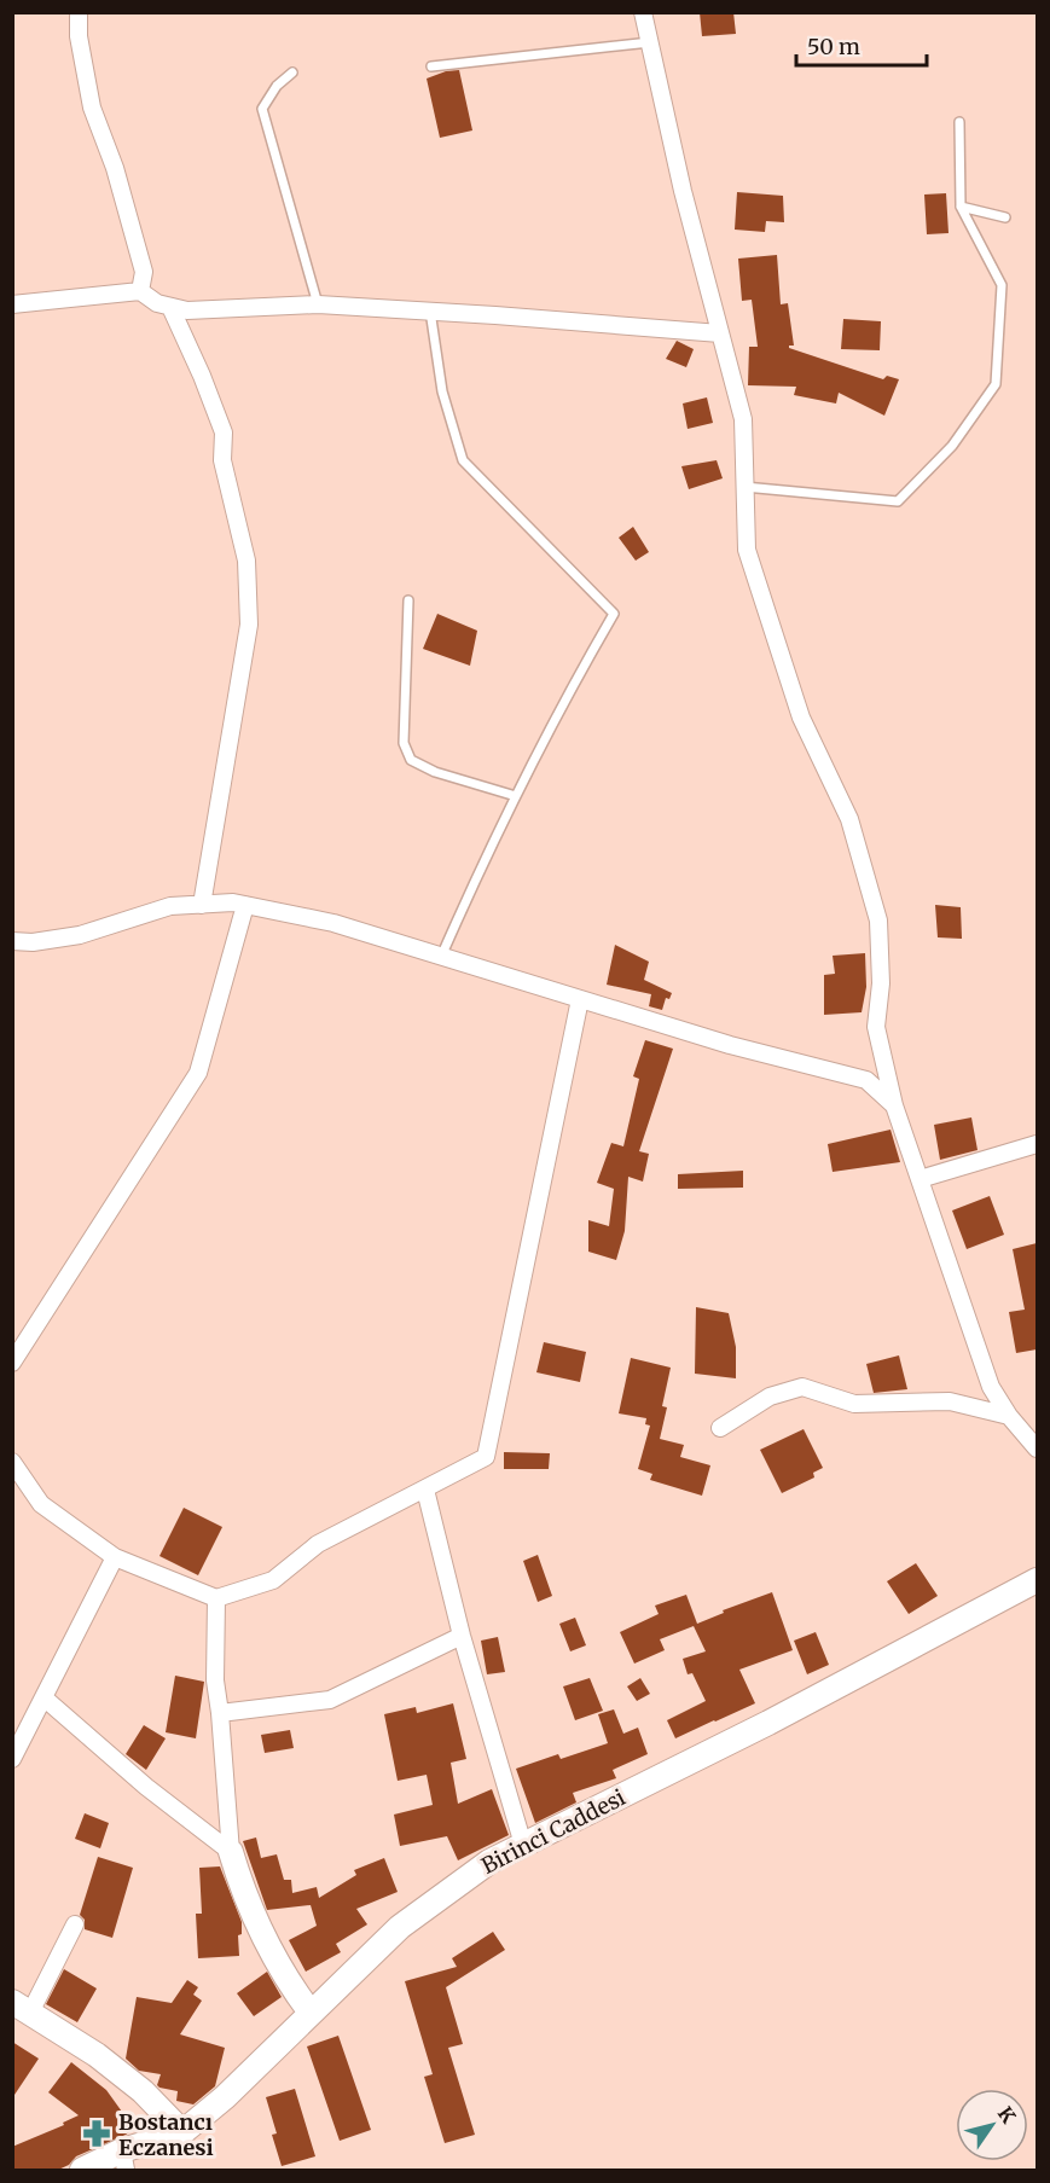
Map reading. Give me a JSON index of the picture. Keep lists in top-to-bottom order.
{
  "streets": {
    "street": ["Birinci Caddesi"]
  },
  "places": {
    "pharmacy": ["Bostancı Eczanesi"]
  },
  "scale_bar": "50 m",
  "north": "top right"
}
